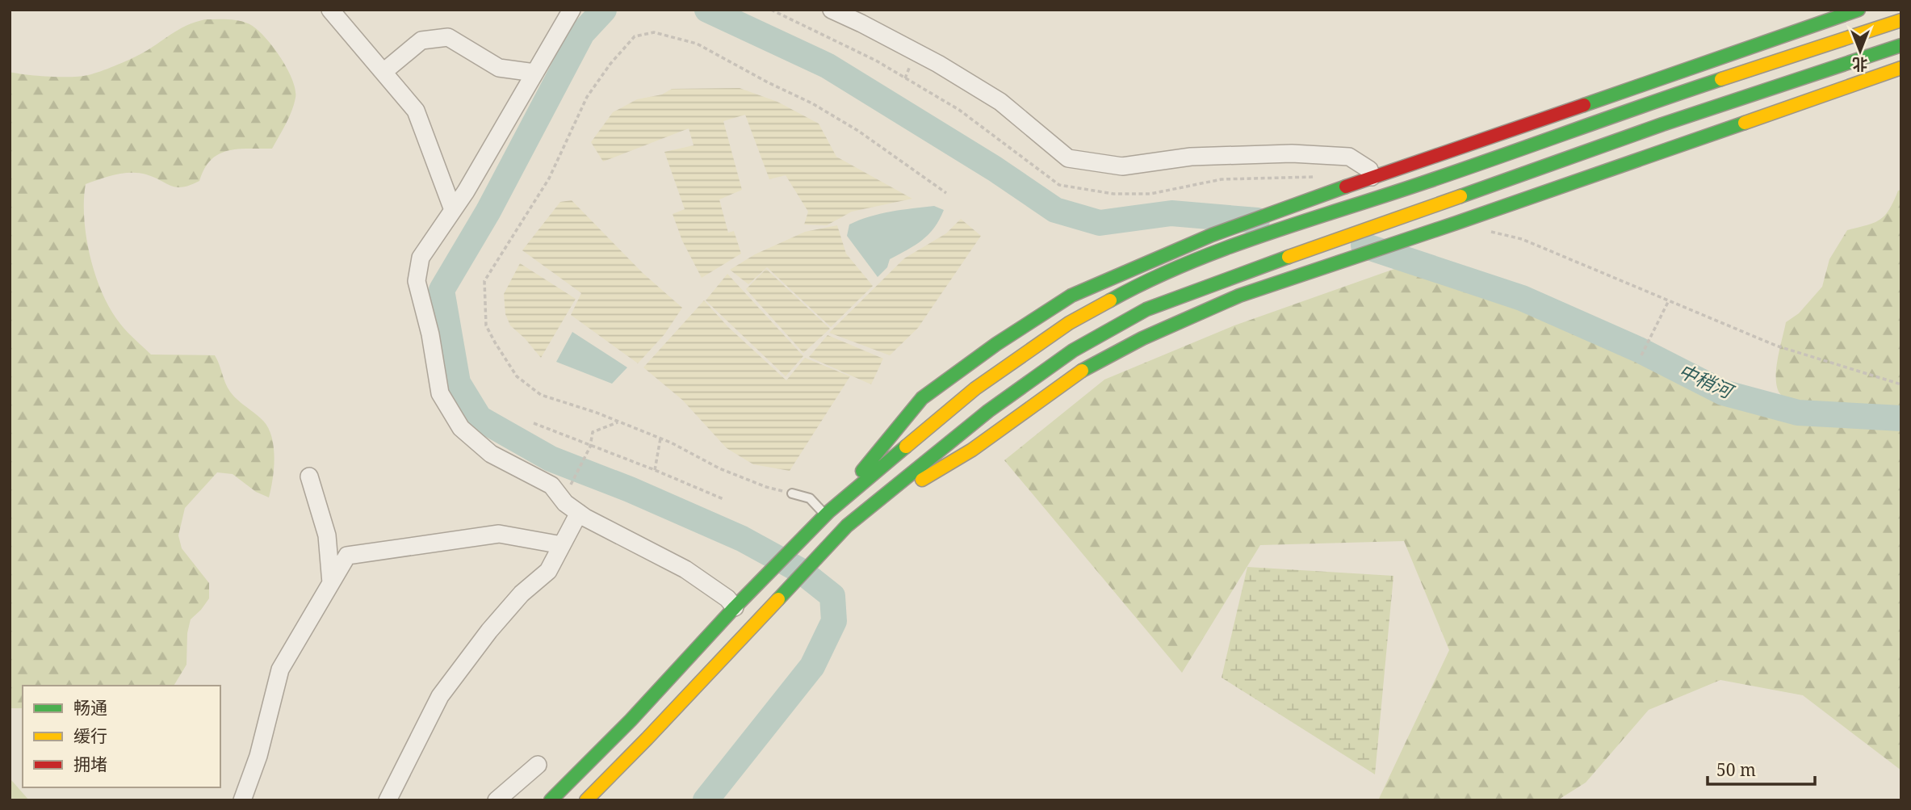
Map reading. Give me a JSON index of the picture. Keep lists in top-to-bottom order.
{
  "water": ["中稍河"],
  "legend": ["畅通", "缓行", "拥堵"],
  "scale_bar": "50 m",
  "north": "bottom"
}
